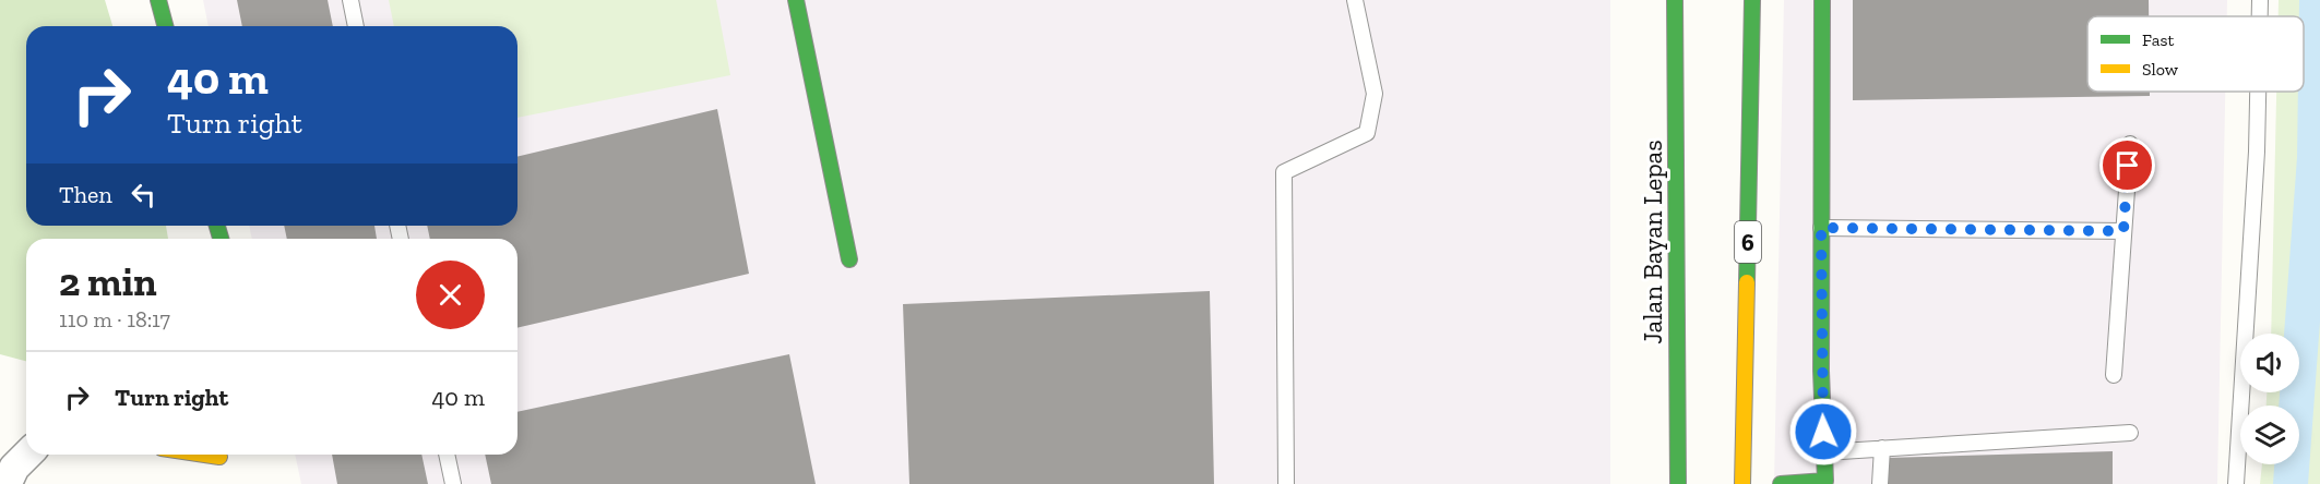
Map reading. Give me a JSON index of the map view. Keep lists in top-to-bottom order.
{
  "streets": {
    "main road": ["Jalan Bayan Lepas", "6"]
  },
  "legend": ["Fast", "Slow"],
  "page": {
    "turn": ["40 m", "Turn right"],
    "then": "Then",
    "heading": ["2 min", "110 m · 18:17"],
    "list": [
      {
        "name": "Turn right",
        "value": "40 m"
      }
    ]
  }
}
